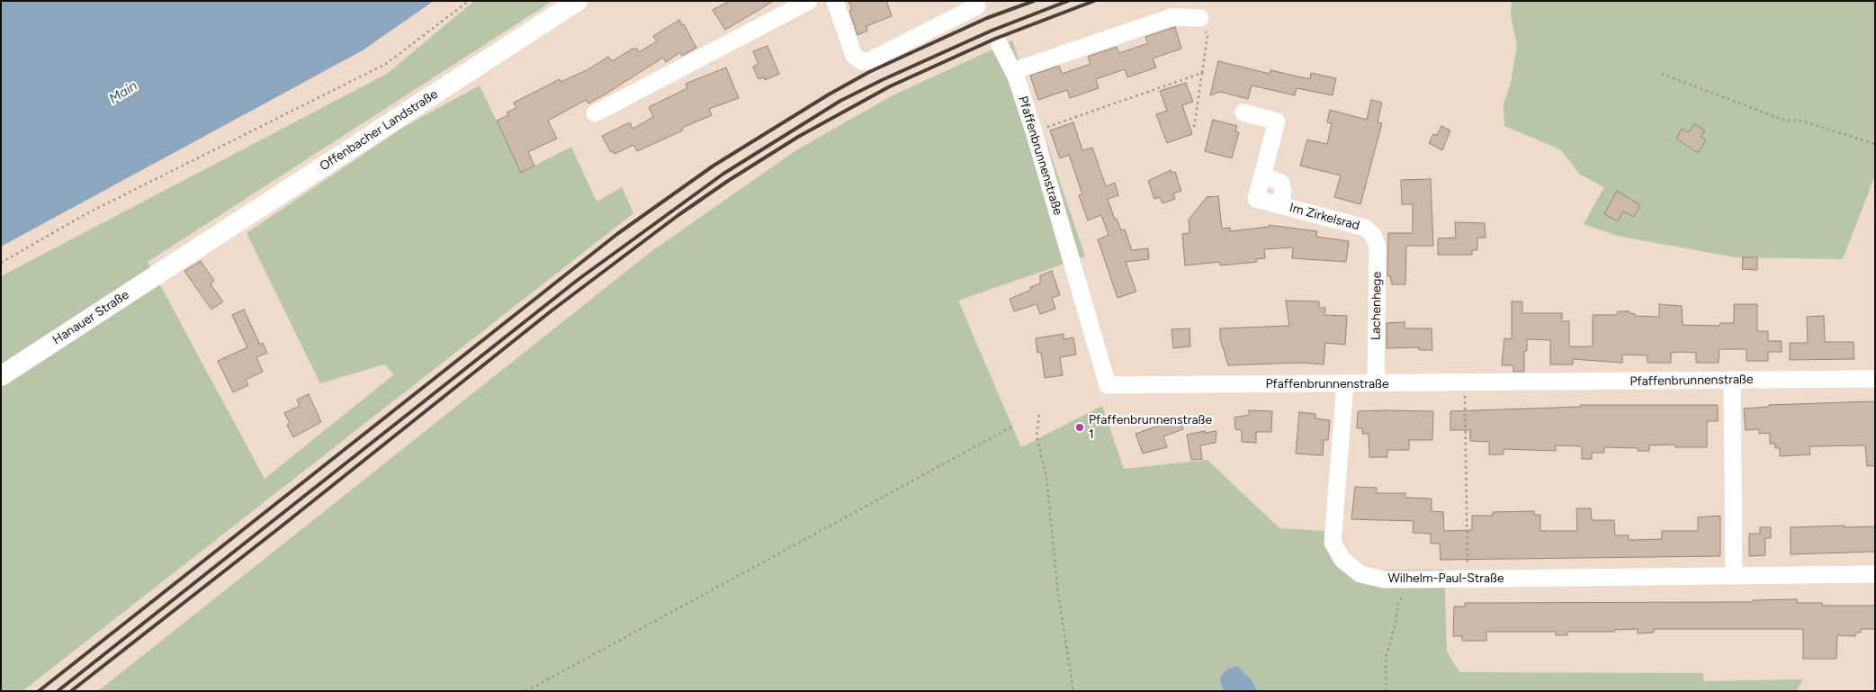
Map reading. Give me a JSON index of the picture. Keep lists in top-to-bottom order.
{
  "streets": {
    "main road": ["Offenbacher Landstraße", "Hanauer Straße"],
    "street": [
      "Pfaffenbrunnenstraße",
      "Im Zirkelsrad",
      "Lachenhege",
      "Wilhelm-Paul-Straße"
    ]
  },
  "crossings": [
    ["Offenbacher Landstraße", "Hanauer Straße"],
    ["Pfaffenbrunnenstraße", "Lachenhege"],
    ["Pfaffenbrunnenstraße", "Wilhelm-Paul-Straße"],
    ["Im Zirkelsrad", "Lachenhege"]
  ],
  "water": ["Main"],
  "places": ["Pfaffenbrunnenstraße 1"]
}
